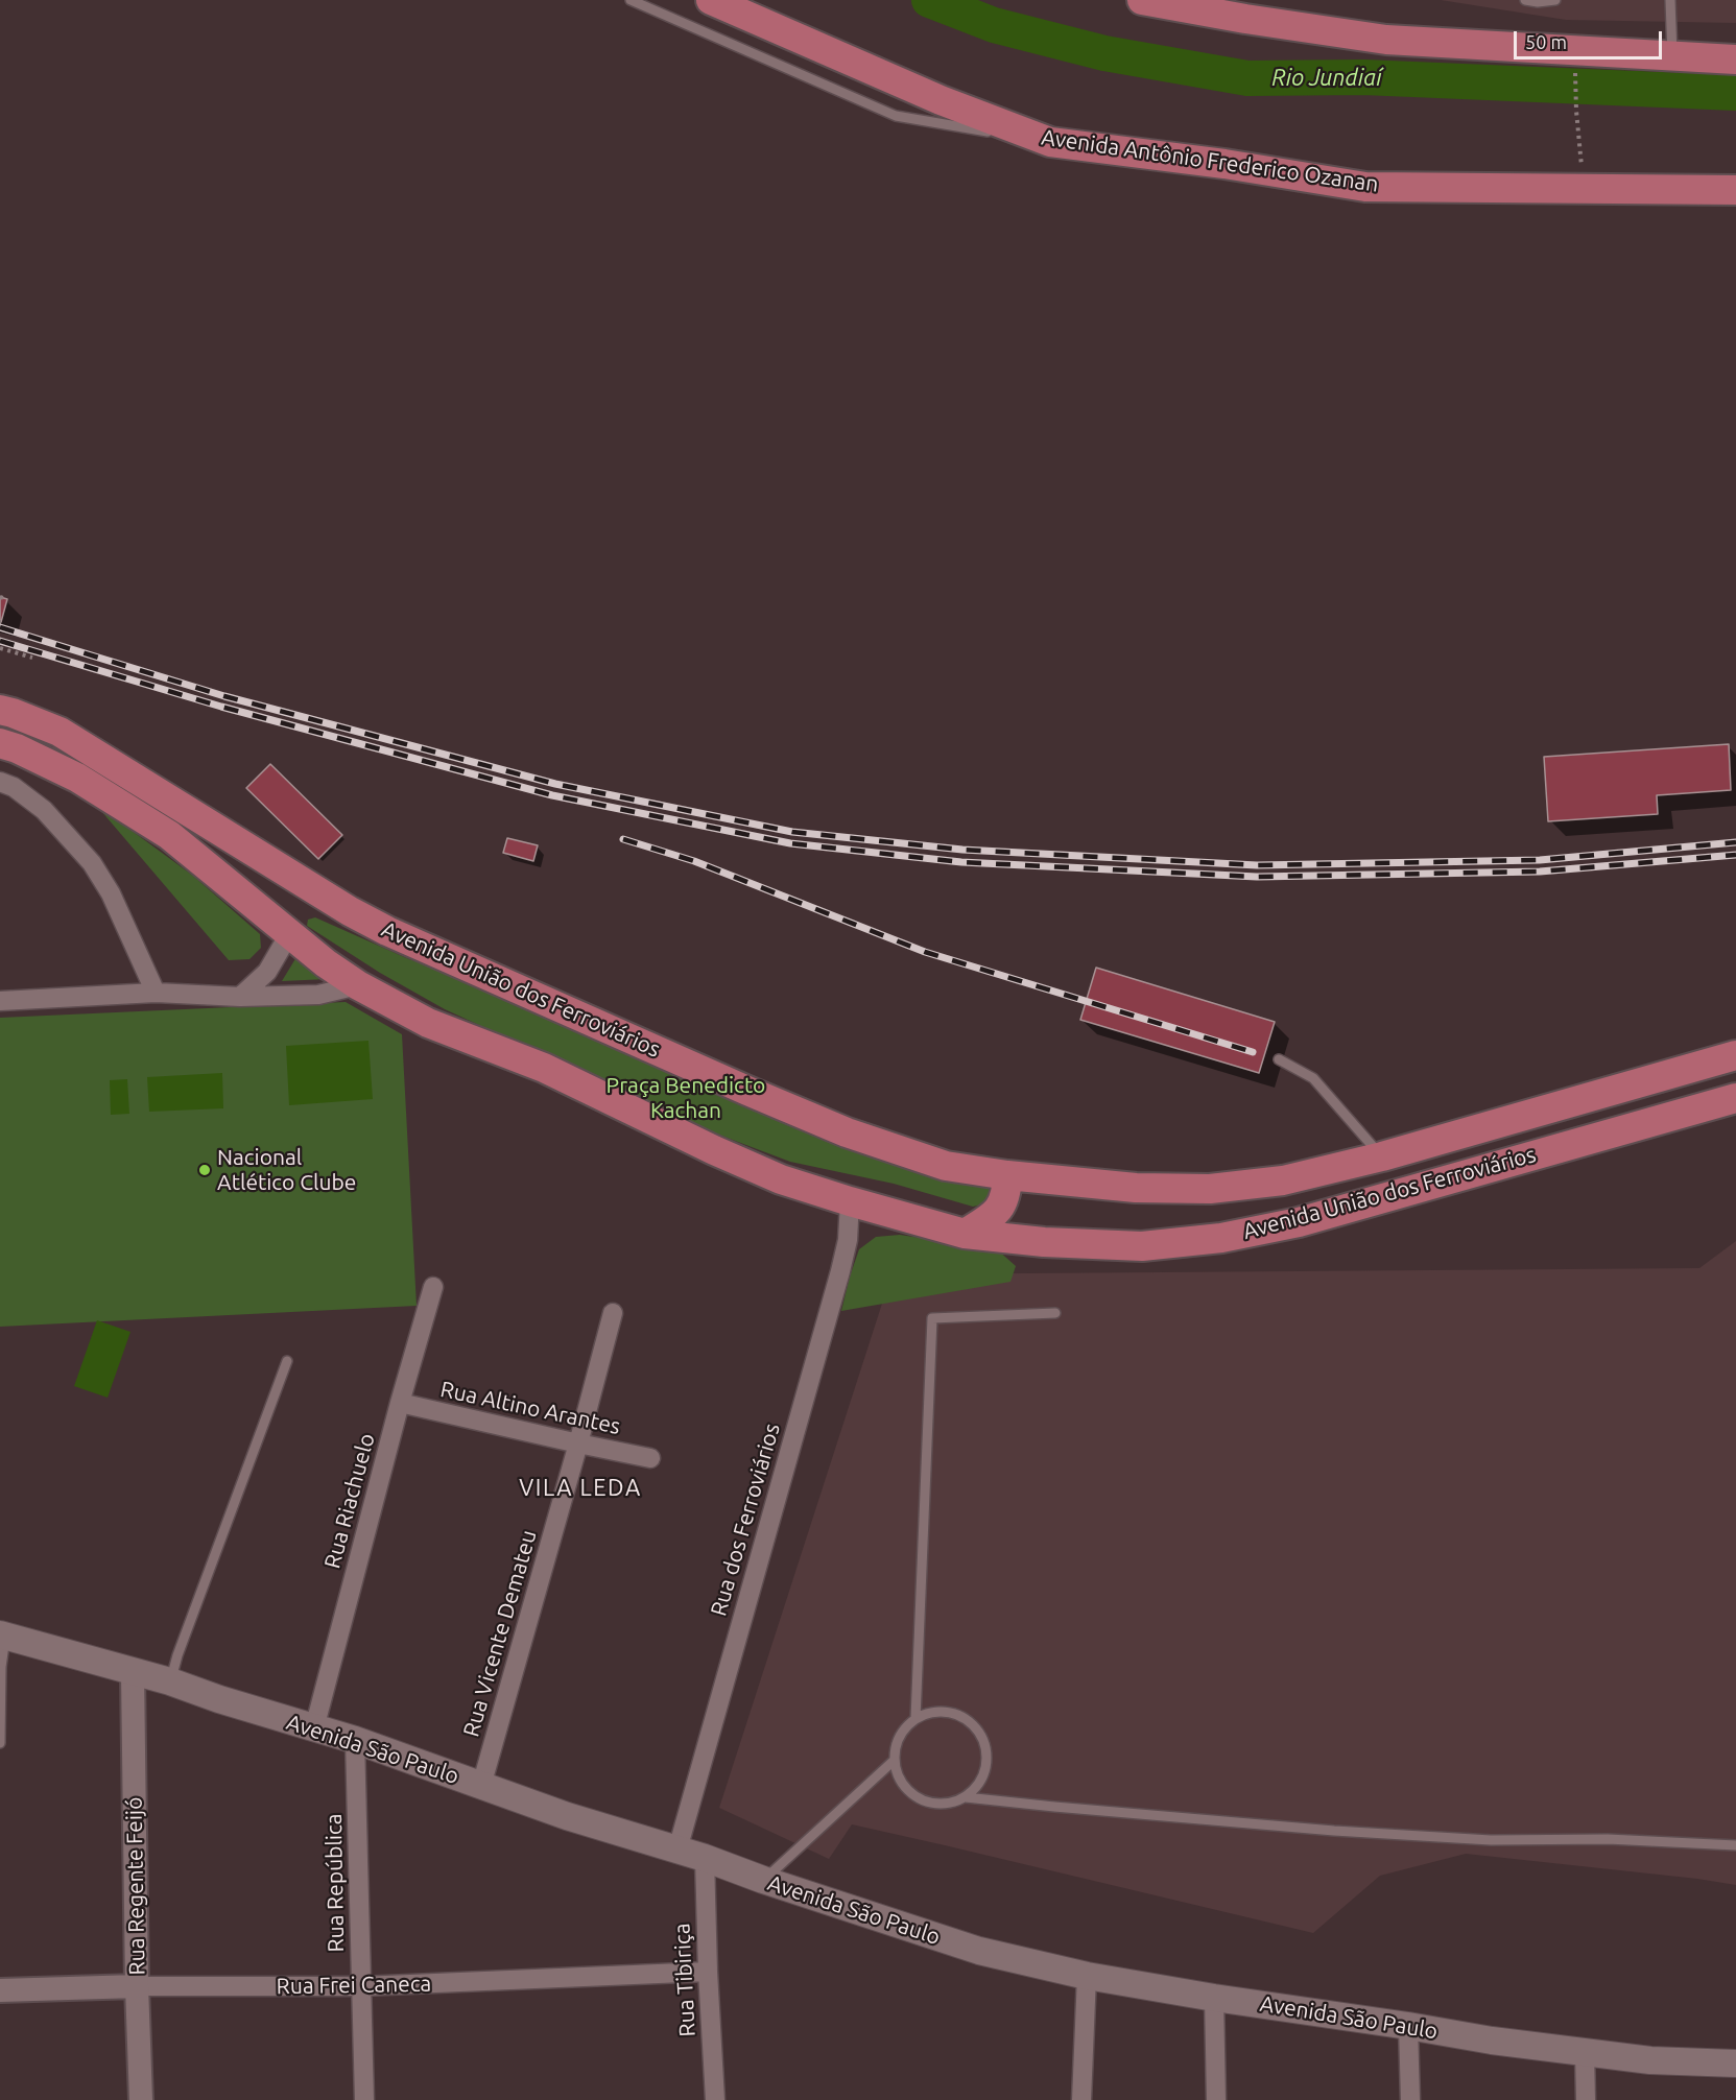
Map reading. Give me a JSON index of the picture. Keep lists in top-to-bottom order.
{
  "streets": {
    "main road": ["Avenida Antônio Frederico Ozanan", "Avenida União dos Ferroviários", "Avenida São Paulo"],
    "street": [
      "Rua Altino Arantes",
      "Rua Riachuelo",
      "Rua dos Ferroviários",
      "Rua Vicente Demateu",
      "Rua República",
      "Rua Regente Feijó",
      "Rua Tibiriça",
      "Rua Frei Caneca"
    ]
  },
  "crossings": [
    ["Avenida União dos Ferroviários", "Rua dos Ferroviários"],
    ["Rua Altino Arantes", "Rua Riachuelo"],
    ["Rua Altino Arantes", "Rua Vicente Demateu"],
    ["Rua Riachuelo", "Avenida São Paulo"],
    ["Rua dos Ferroviários", "Avenida São Paulo"],
    ["Rua Vicente Demateu", "Avenida São Paulo"],
    ["Avenida São Paulo", "Rua República"],
    ["Avenida São Paulo", "Rua Regente Feijó"],
    ["Avenida São Paulo", "Rua Tibiriça"],
    ["Rua República", "Rua Frei Caneca"],
    ["Rua Regente Feijó", "Rua Frei Caneca"],
    ["Rua Tibiriça", "Rua Frei Caneca"]
  ],
  "districts": ["VILA LEDA"],
  "water": ["Rio Jundiaí"],
  "parks": ["Praça Benedicto Kachan"],
  "places": ["Nacional Atlético Clube"],
  "scale_bar": "50 m"
}
